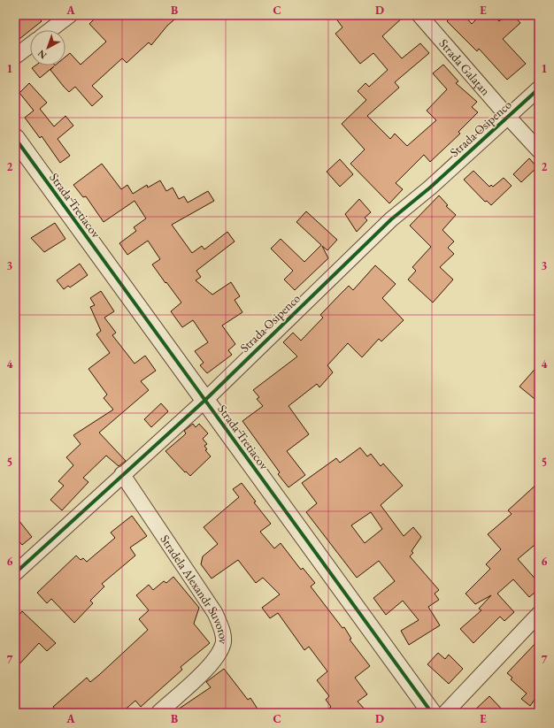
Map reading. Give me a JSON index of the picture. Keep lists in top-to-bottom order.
{
  "streets": {
    "street": [
      "Strada Galațan",
      "Strada Osipenco",
      "Strada Tretiacov",
      "Stradela Alexandr Suvorov"
    ]
  },
  "crossings": [
    ["Strada Galațan", "Strada Osipenco"],
    ["Strada Osipenco", "Strada Tretiacov"],
    ["Strada Osipenco", "Stradela Alexandr Suvorov"]
  ],
  "north": "bottom left",
  "grid": {
    "columns": [
      "A",
      "B",
      "C",
      "D",
      "E"
    ],
    "rows": [
      "1",
      "2",
      "3",
      "4",
      "5",
      "6",
      "7"
    ]
  }
}
